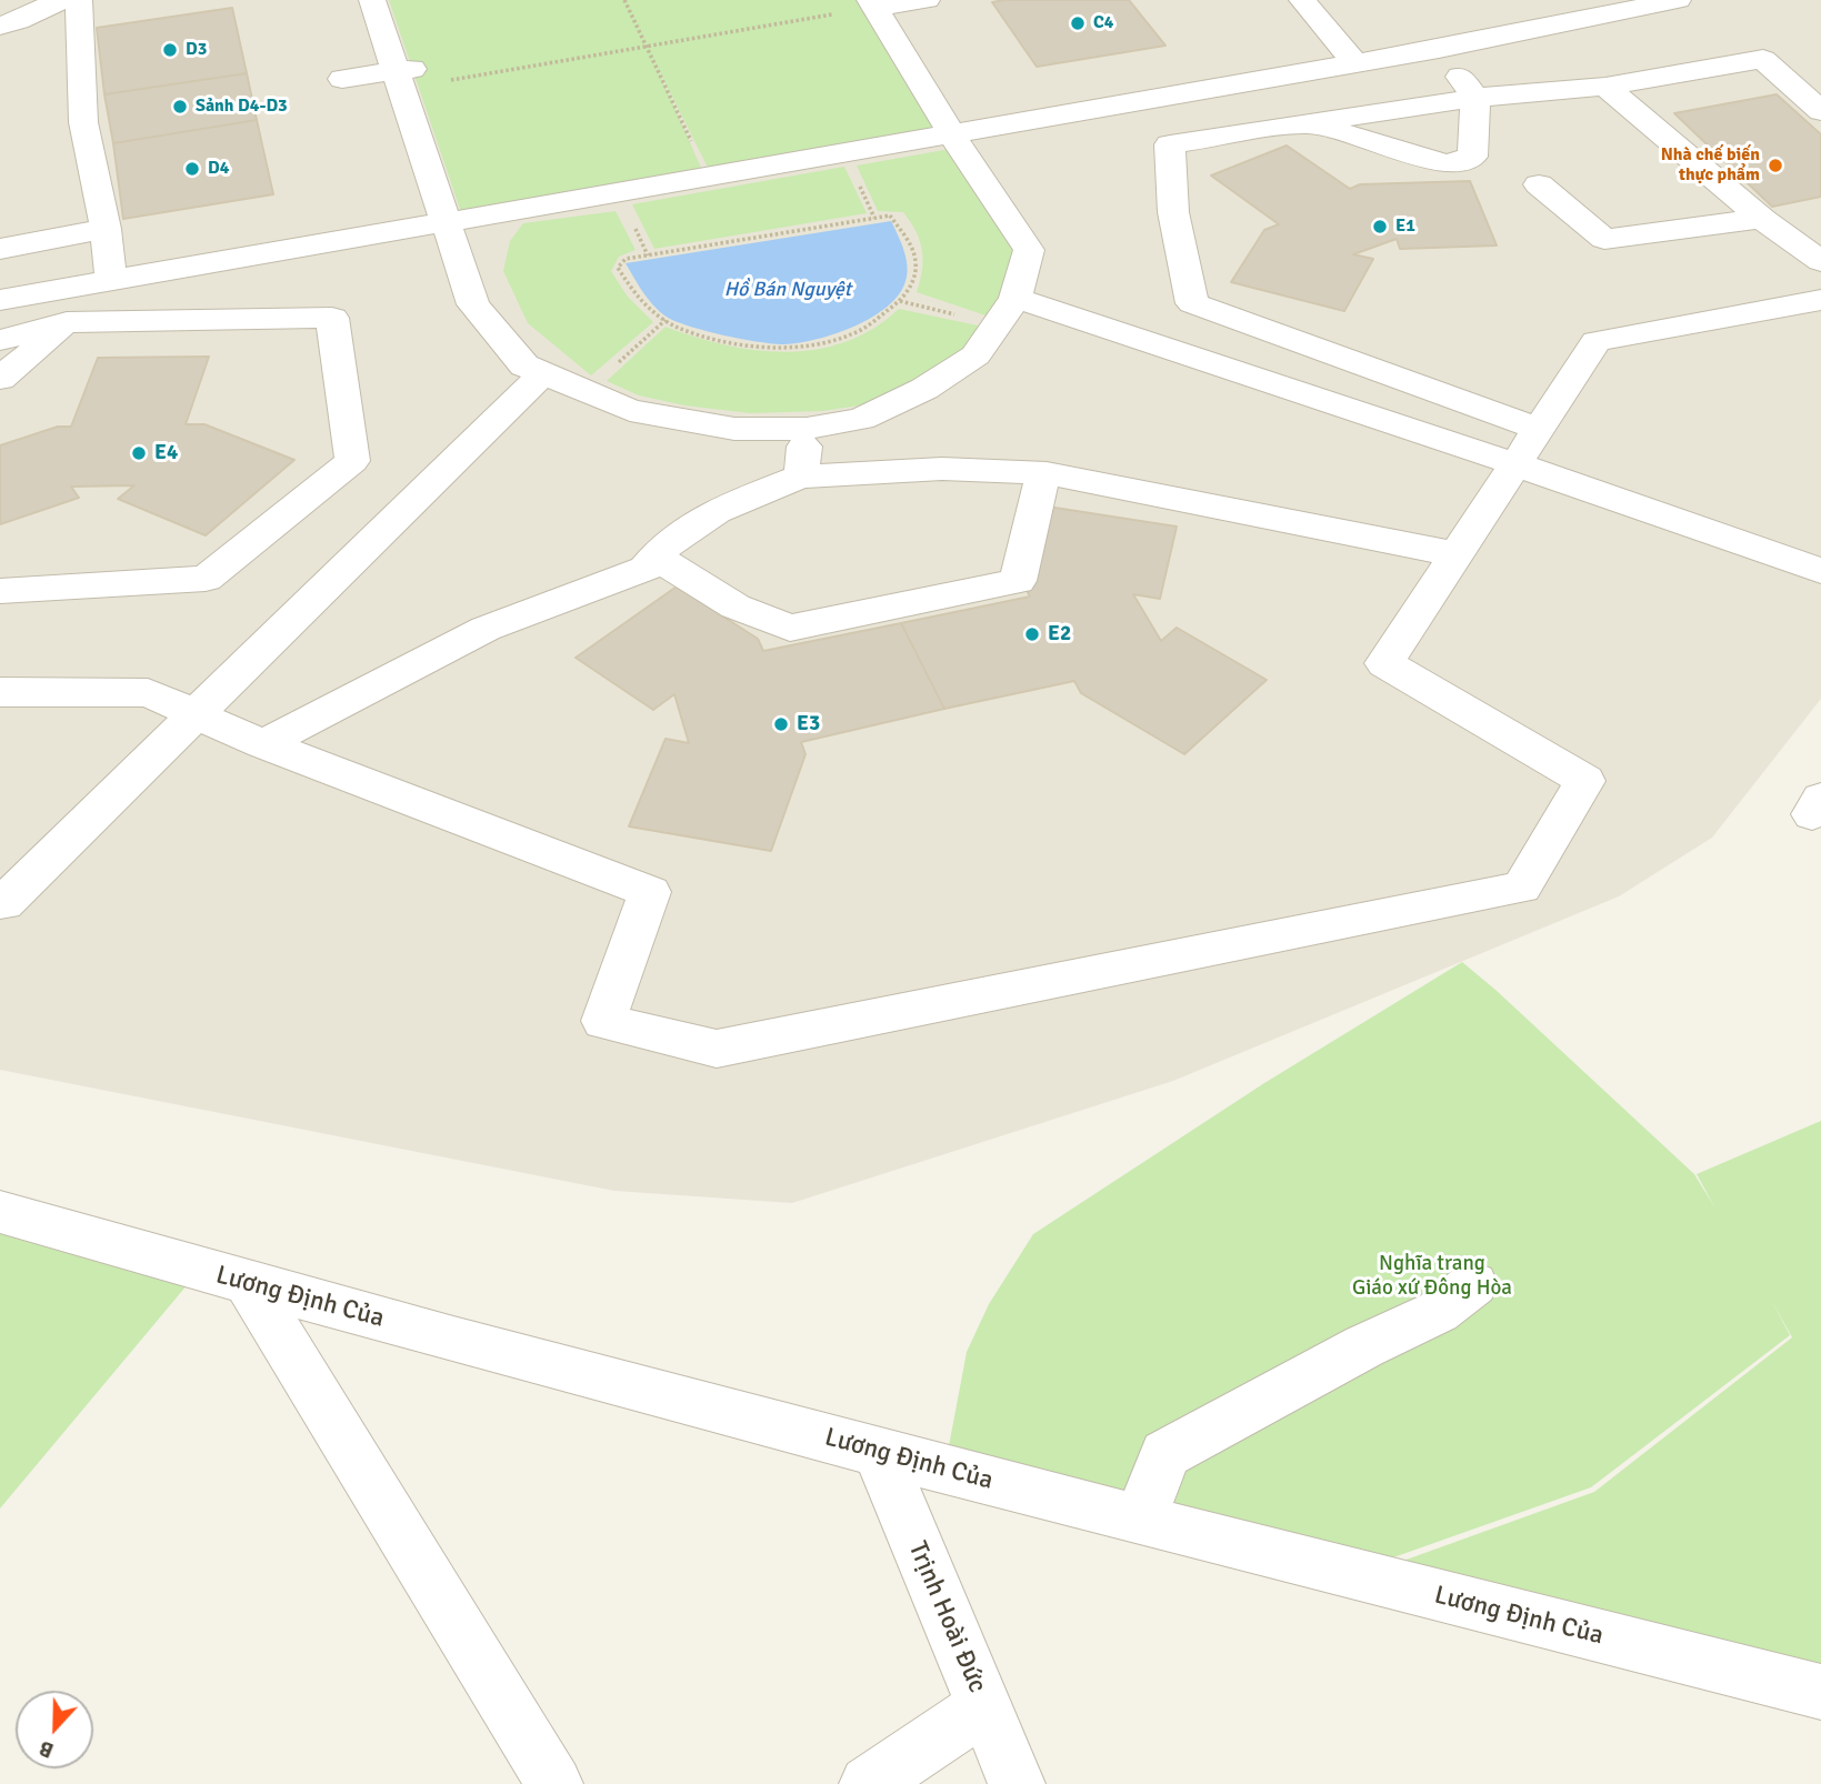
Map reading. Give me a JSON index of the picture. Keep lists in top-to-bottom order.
{
  "streets": {
    "street": ["Lương Định Của", "Trịnh Hoài Đức"]
  },
  "crossings": [
    ["Lương Định Của", "Trịnh Hoài Đức"]
  ],
  "water": ["Hồ Bán Nguyệt"],
  "parks": ["Nghĩa trang Giáo xứ Đông Hòa"],
  "places": [
    "C4",
    "D3",
    "Sảnh D4-D3",
    "Nhà chế biến thực phẩm",
    "D4",
    "E1",
    "E4",
    "E2",
    "E3"
  ],
  "north": "bottom"
}
